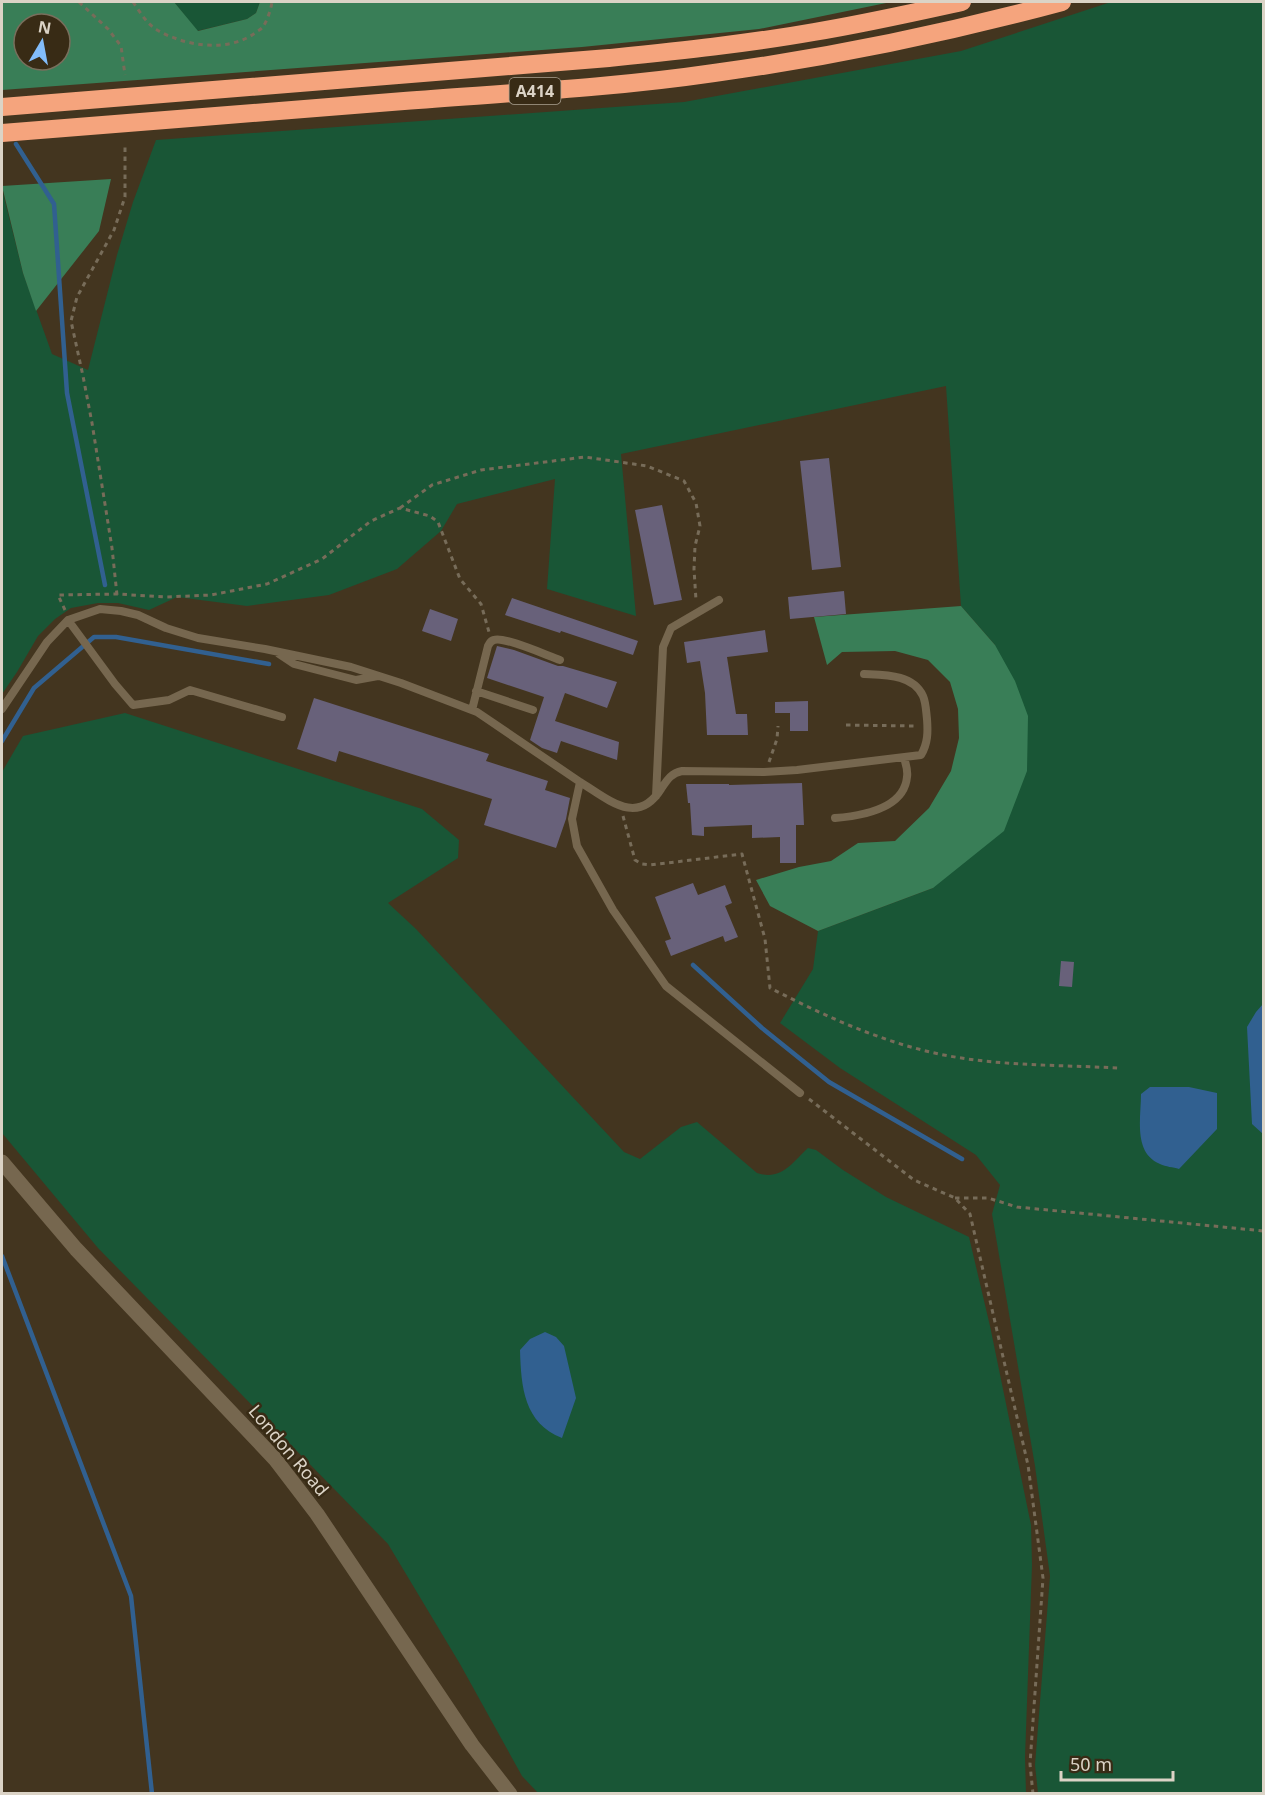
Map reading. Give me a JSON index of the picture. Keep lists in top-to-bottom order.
{
  "streets": {
    "highway": ["A414"],
    "main road": ["London Road"]
  },
  "scale_bar": "50 m",
  "north": "top"
}
